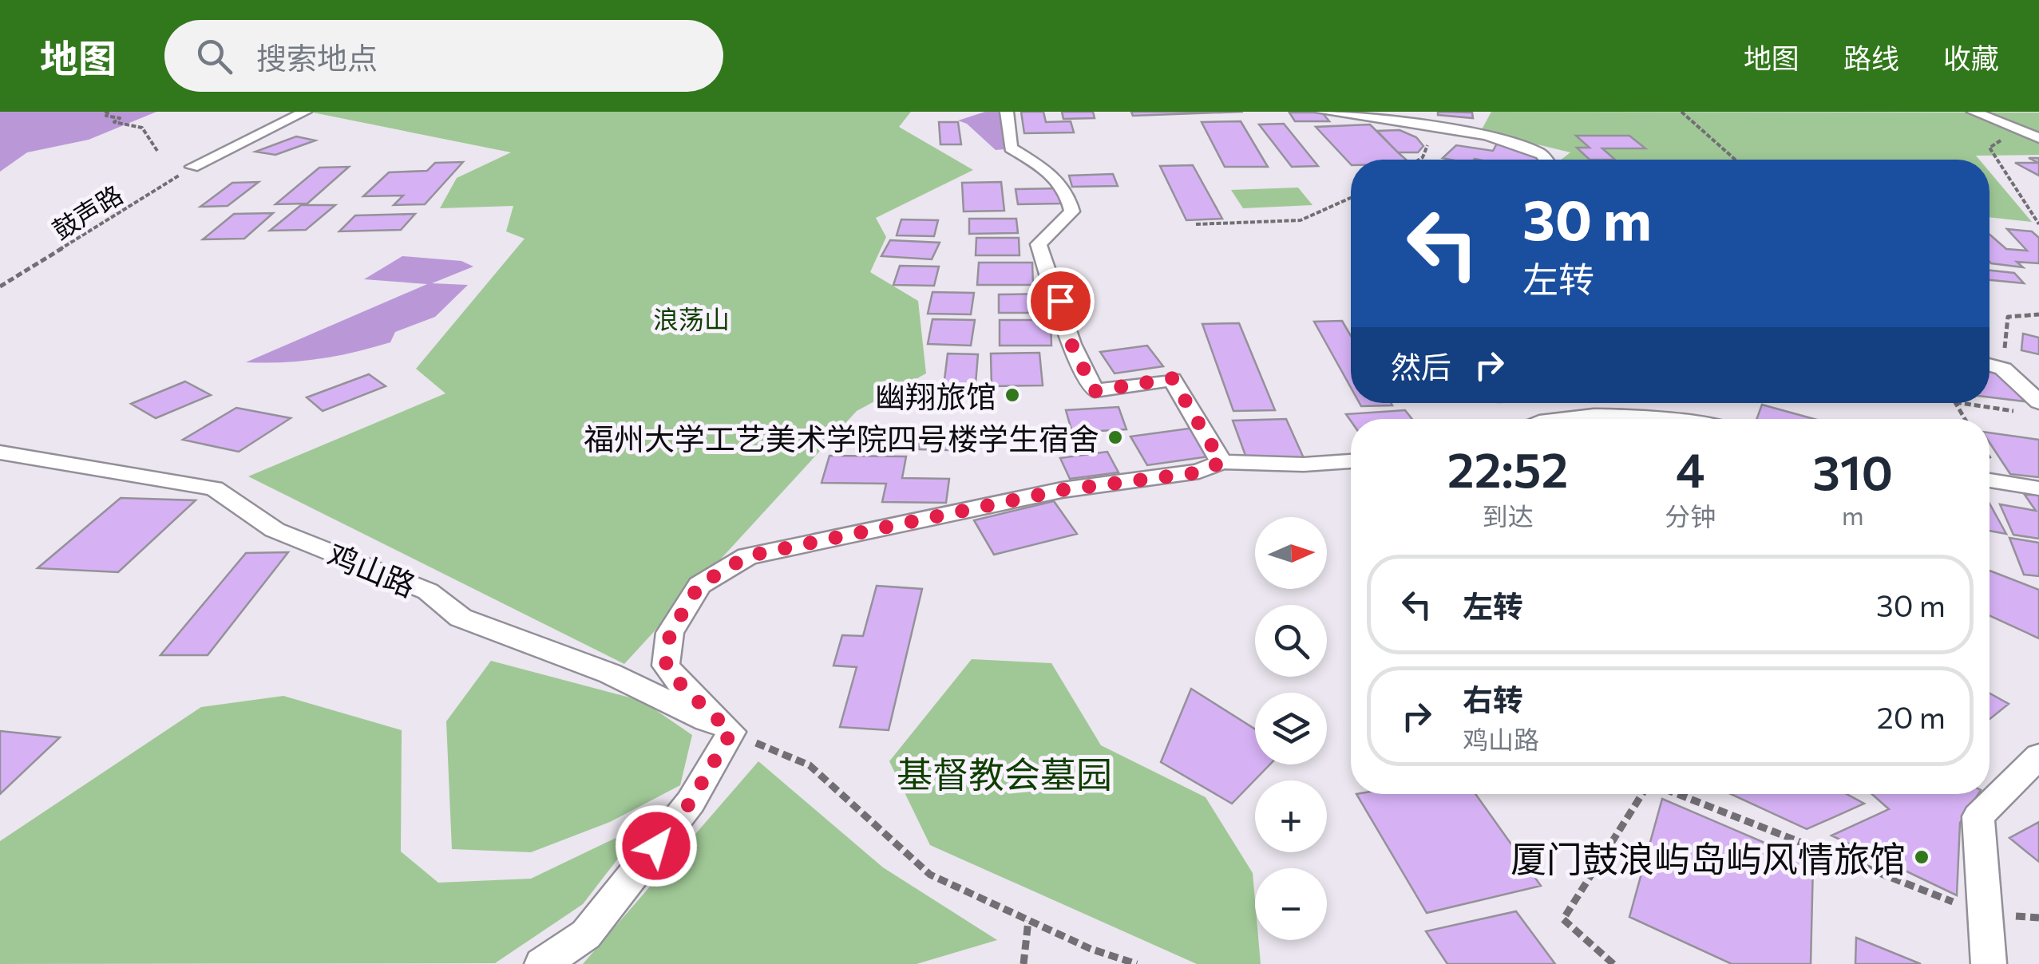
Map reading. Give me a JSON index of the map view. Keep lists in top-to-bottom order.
{
  "streets": {
    "street": ["鸡山路"],
    "path": ["鼓声路"]
  },
  "parks": ["浪荡山", "基督教会墓园"],
  "places": ["幽翔旅馆", "福州大学工艺美术学院四号楼学生宿舍", "厦门鼓浪屿岛屿风情旅馆"],
  "north": "right",
  "page": {
    "header": "地图",
    "search": "搜索地点",
    "nav": ["地图", "路线", "收藏"],
    "turn": ["30 m", "左转"],
    "then": "然后",
    "eta": [
      "22:52",
      "到达",
      "4",
      "分钟",
      "310",
      "m"
    ],
    "map_buttons": ["+", "−"],
    "list": [
      {
        "name": "左转",
        "value": "30 m"
      },
      {
        "name": "右转",
        "note": "鸡山路",
        "value": "20 m"
      }
    ]
  }
}
